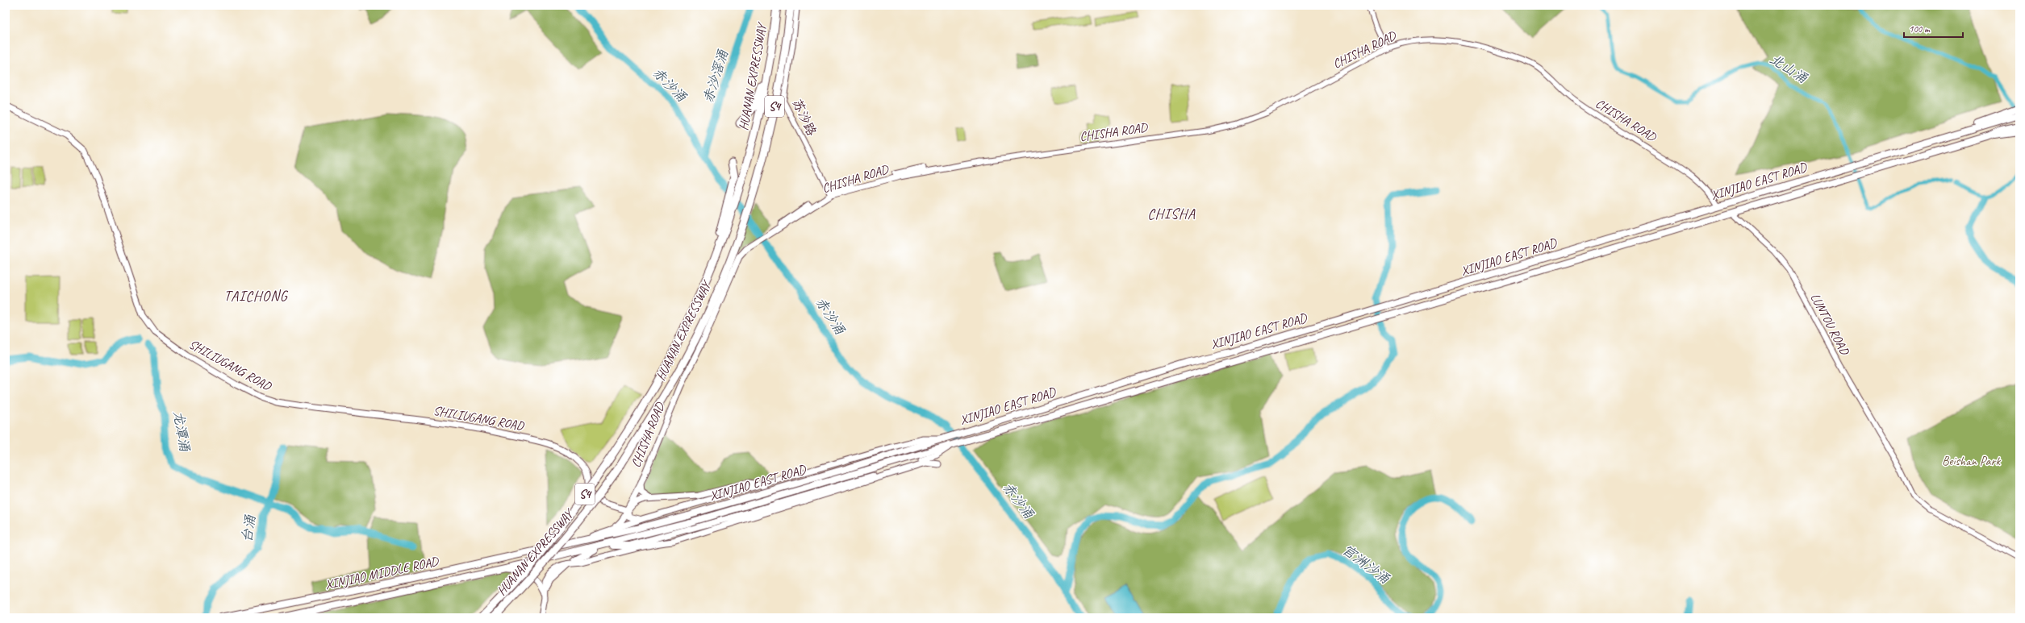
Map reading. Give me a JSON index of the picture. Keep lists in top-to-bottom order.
{
  "streets": {
    "highway": [
      "HUANAN EXPRESSWAY",
      "S4",
      "XINJIAO EAST ROAD",
      "XINJIAO MIDDLE ROAD"
    ],
    "main road": ["CHISHA ROAD", "SHILIUGANG ROAD"],
    "street": ["苏沙路", "LUNTOU ROAD"]
  },
  "crossings": [
    ["CHISHA ROAD", "苏沙路"],
    ["CHISHA ROAD", "XINJIAO EAST ROAD"],
    ["CHISHA ROAD", "SHILIUGANG ROAD"],
    ["XINJIAO EAST ROAD", "LUNTOU ROAD"],
    ["XINJIAO EAST ROAD", "XINJIAO MIDDLE ROAD"]
  ],
  "districts": ["CHISHA", "TAICHONG"],
  "water": [
    "北山涌",
    "赤沙滘涌",
    "赤沙涌",
    "龙潭涌",
    "台涌",
    "官洲沙涌"
  ],
  "parks": ["Beishan Park"],
  "scale_bar": "100 m"
}
